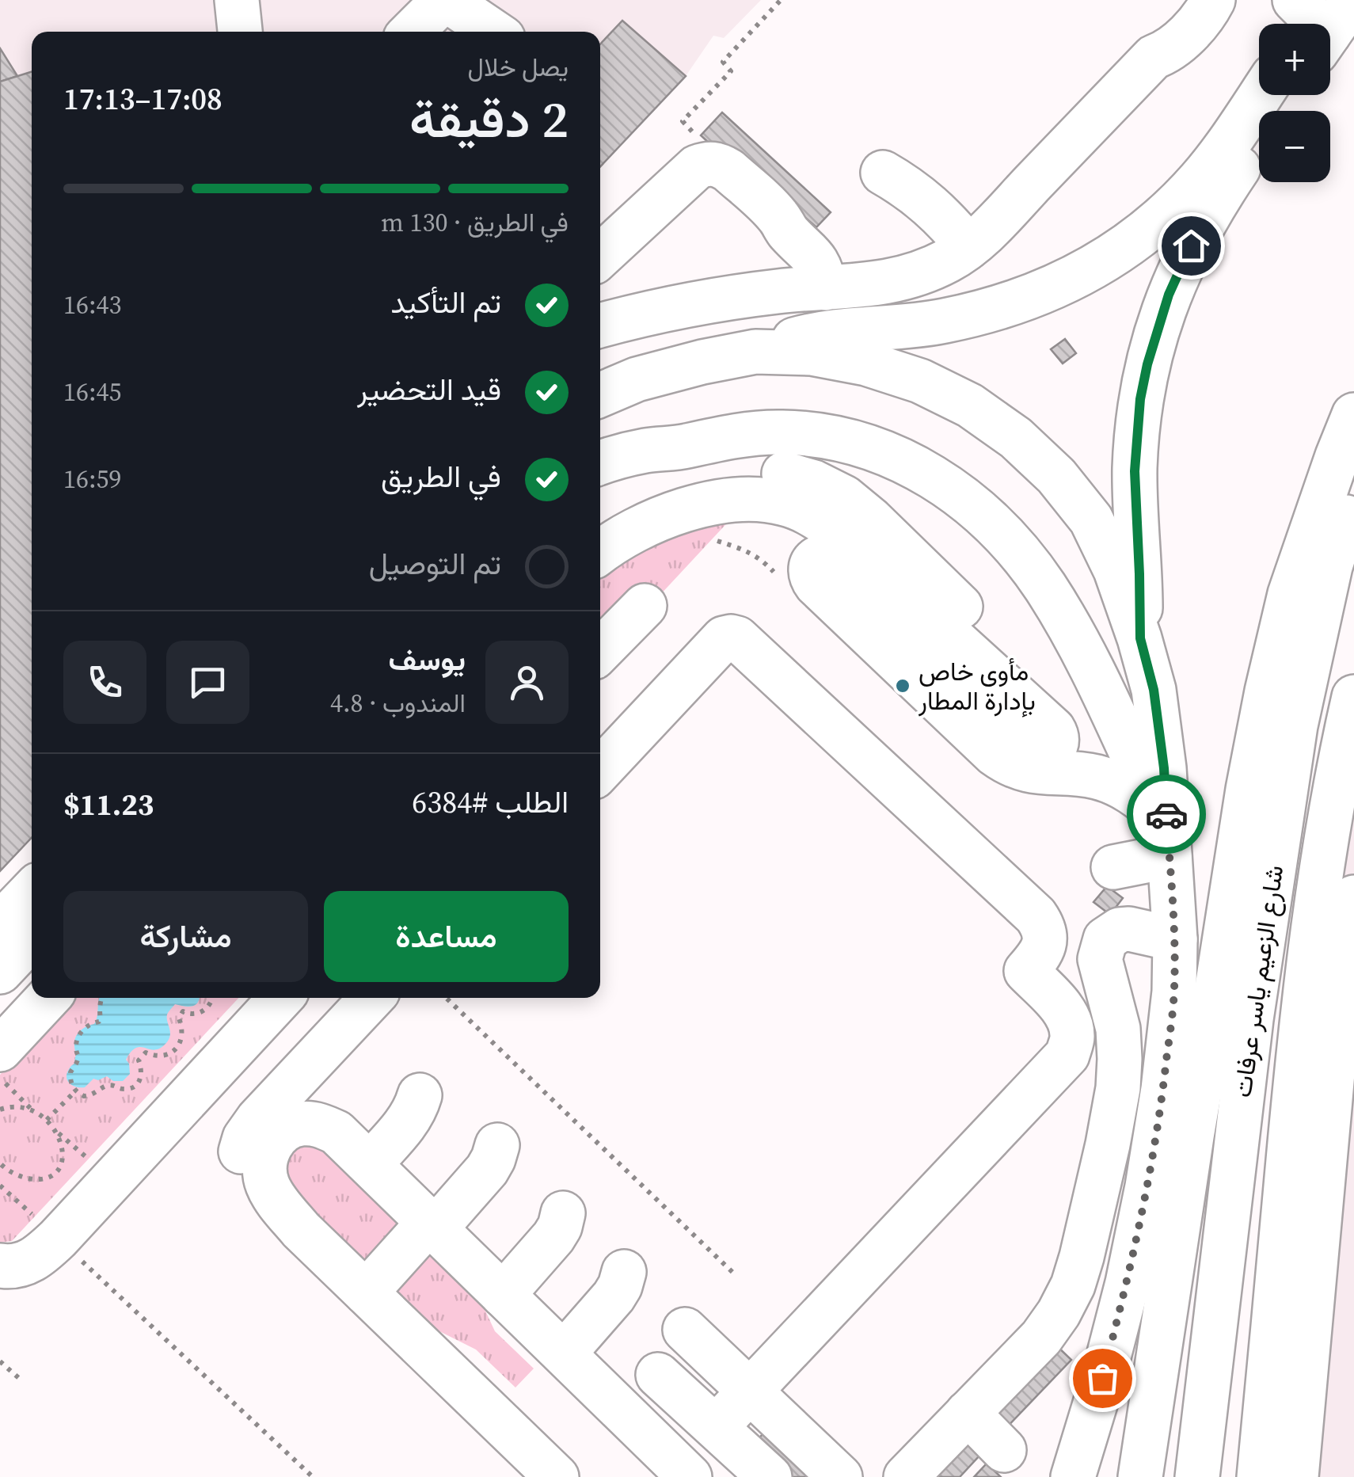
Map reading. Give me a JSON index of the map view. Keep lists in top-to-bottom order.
{
  "streets": {
    "main road": ["شارع الزعيم ياسر عرفات"]
  },
  "places": ["مأوى خاص بإدارة المطار"],
  "page": {
    "map_buttons": ["+", "−"],
    "heading": ["2 دقيقة", "يصل خلال", "17:08–17:13"],
    "panel": [
      "يوسف",
      "المندوب · 4.8",
      "الطلب #6384",
      "$11.23"
    ],
    "bar": "في الطريق · 130 m",
    "list": [
      ["تم التأكيد", "16:43"],
      ["قيد التحضير", "16:45"],
      ["في الطريق", "16:59"],
      "تم التوصيل"
    ],
    "buttons": ["مساعدة", "مشاركة"]
  }
}
